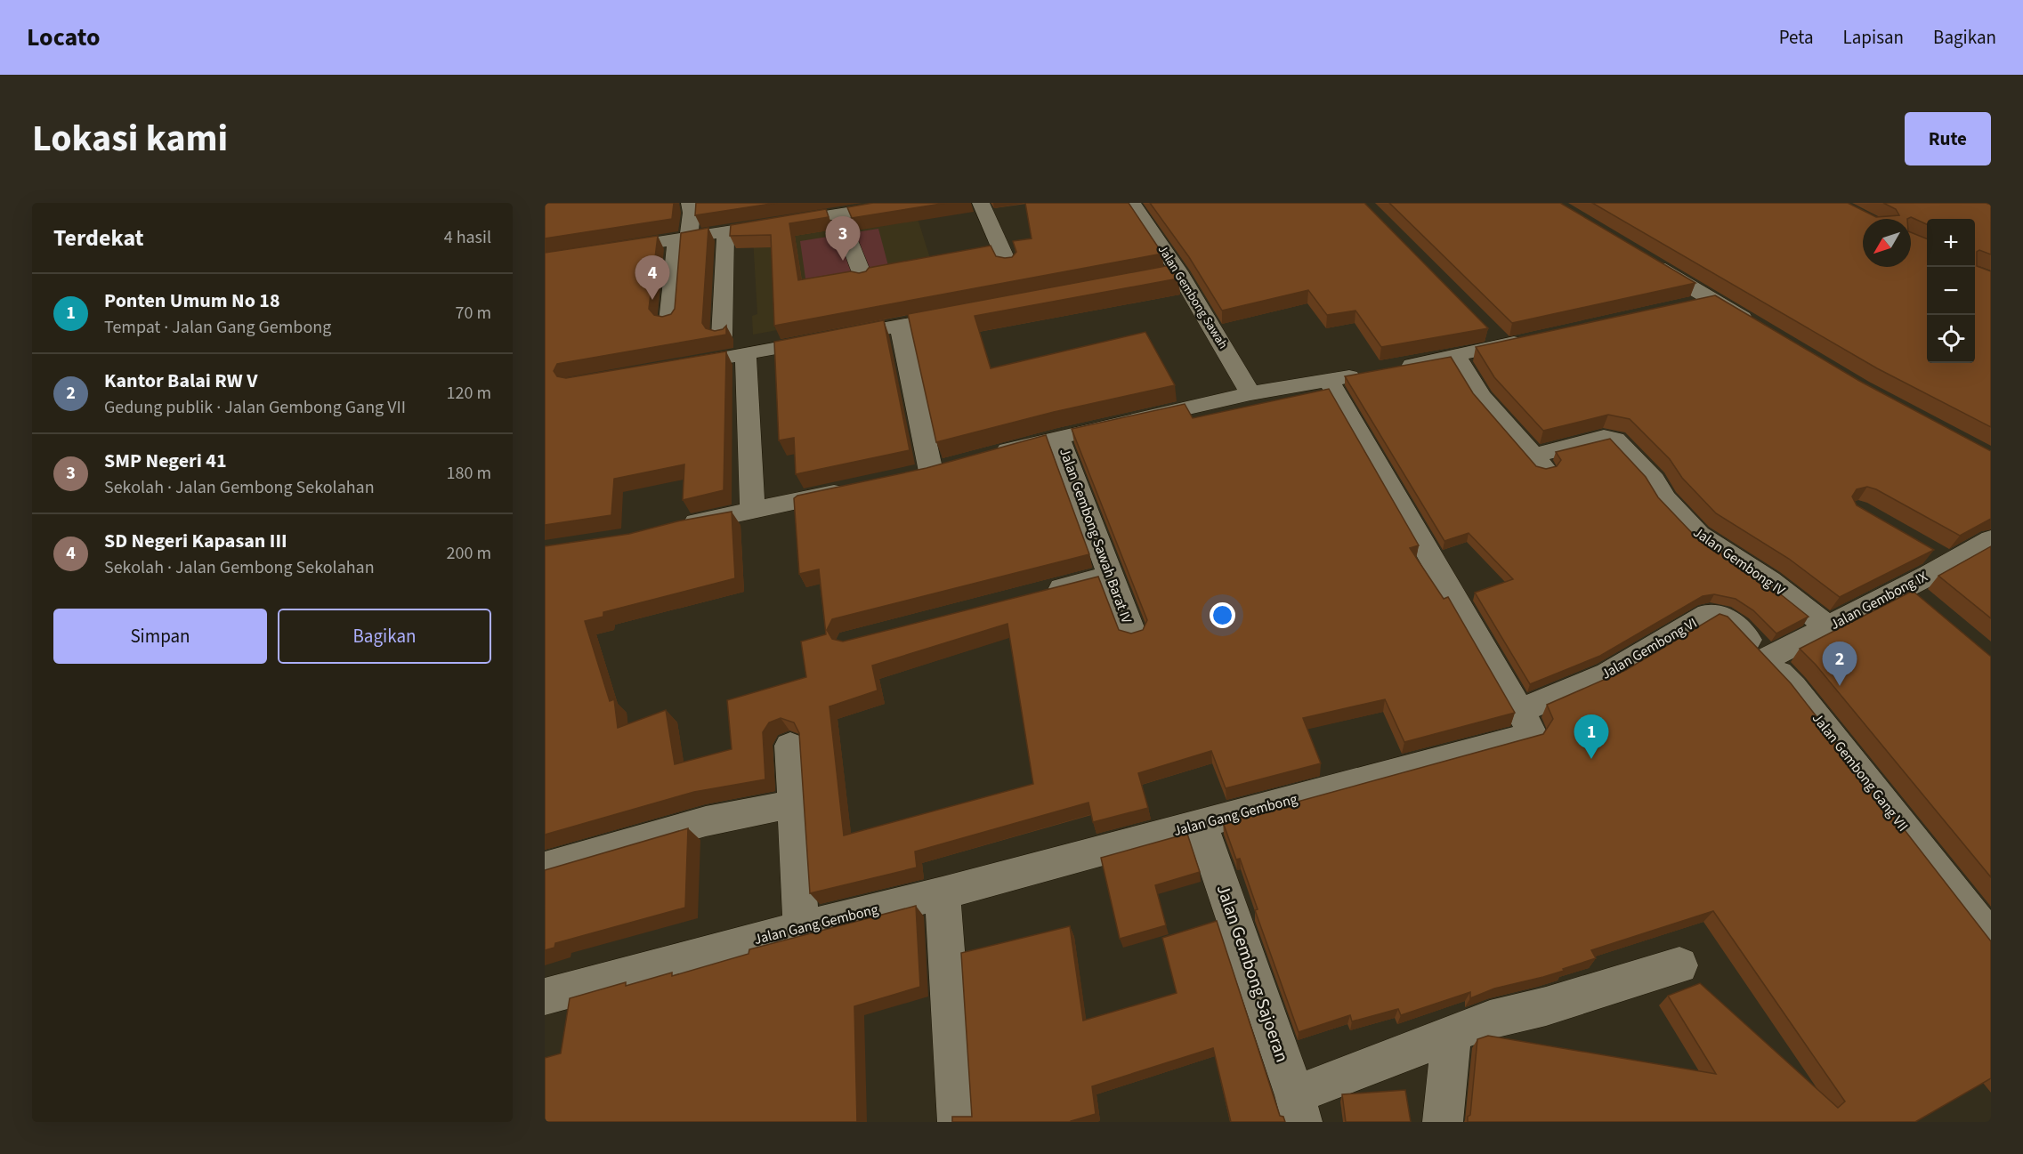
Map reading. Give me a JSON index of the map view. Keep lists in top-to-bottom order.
{
  "streets": {
    "street": [
      "Jalan Gembong Sawah",
      "Jalan Gembong Sawah Barat IV",
      "Jalan Gembong IV",
      "Jalan Gembong IX",
      "Jalan Gembong VI",
      "Jalan Gembong Gang VII",
      "Jalan Gang Gembong",
      "Jalan Gembong Sajoeran"
    ]
  },
  "crossings": [
    ["Jalan Gembong IV", "Jalan Gembong IX"],
    ["Jalan Gembong IX", "Jalan Gembong Gang VII"],
    ["Jalan Gembong VI", "Jalan Gembong Gang VII"],
    ["Jalan Gembong VI", "Jalan Gang Gembong"],
    ["Jalan Gang Gembong", "Jalan Gembong Sajoeran"]
  ],
  "north": "bottom left",
  "page": {
    "header": "Locato",
    "nav": ["Peta", "Lapisan", "Bagikan"],
    "title": "Lokasi kami",
    "buttons": [
      "Rute",
      ["Simpan", "Bagikan"]
    ],
    "heading": ["Terdekat", "4 hasil"],
    "pins": [
      "3",
      "4",
      "2",
      "1"
    ],
    "map_buttons": ["+", "−"],
    "list": [
      {
        "mark": "1",
        "name": "Ponten Umum No 18",
        "note": "Tempat · Jalan Gang Gembong",
        "value": "70 m"
      },
      {
        "mark": "2",
        "name": "Kantor Balai RW V",
        "note": "Gedung publik · Jalan Gembong Gang VII",
        "value": "120 m"
      },
      {
        "mark": "3",
        "name": "SMP Negeri 41",
        "note": "Sekolah · Jalan Gembong Sekolahan",
        "value": "180 m"
      },
      {
        "mark": "4",
        "name": "SD Negeri Kapasan III",
        "note": "Sekolah · Jalan Gembong Sekolahan",
        "value": "200 m"
      }
    ]
  }
}
